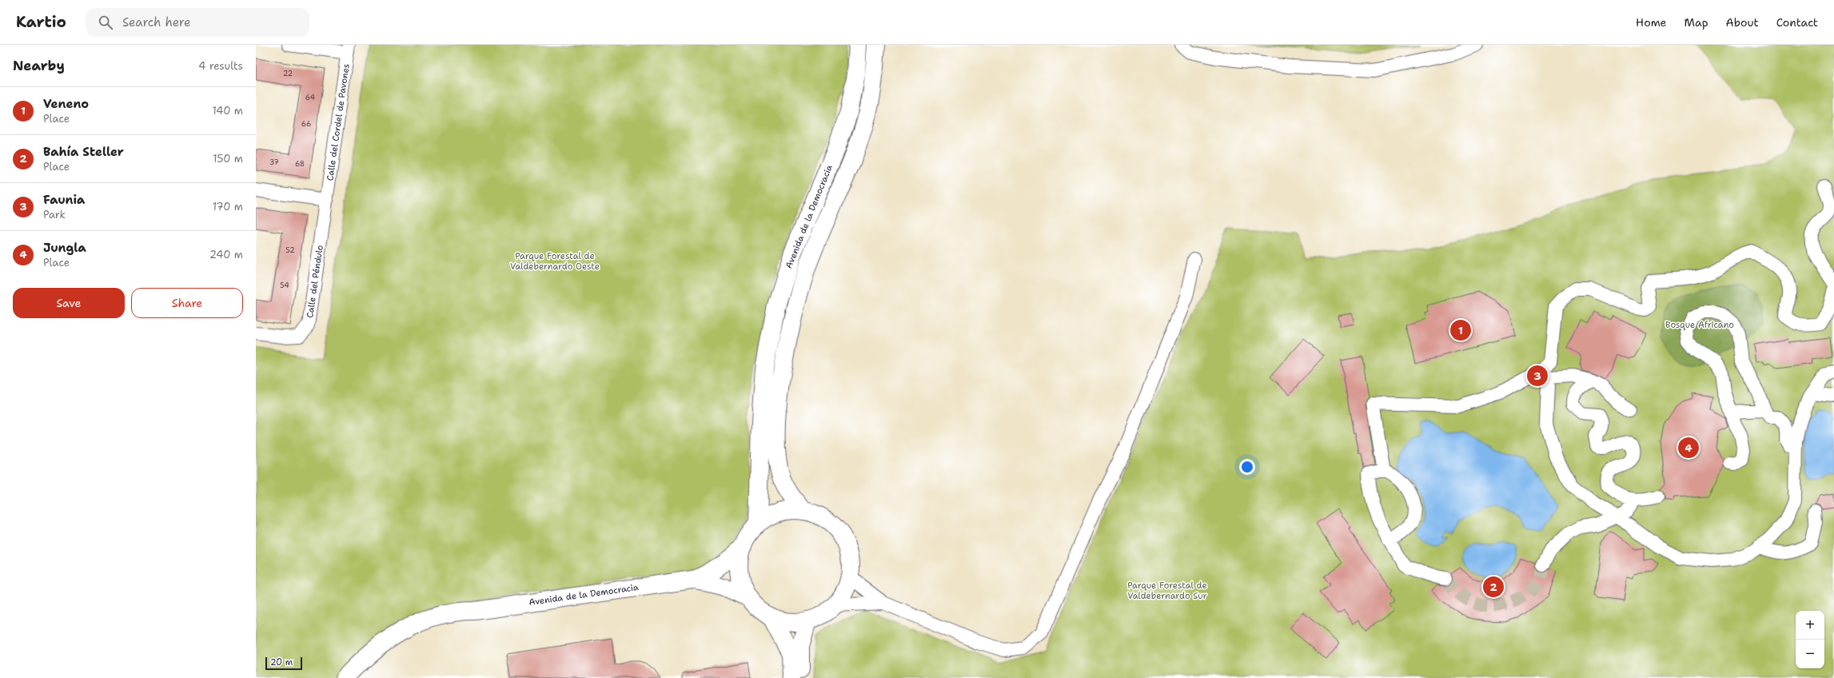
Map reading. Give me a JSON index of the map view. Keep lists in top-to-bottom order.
{
  "streets": {
    "main road": ["Avenida de la Democracia"],
    "street": ["Calle del Cordel de Pavones", "Calle del Péndulo"]
  },
  "crossings": [
    ["Calle del Cordel de Pavones", "Calle del Péndulo"]
  ],
  "parks": ["Parque Forestal de Valdebernardo Oeste", "Bosque Africano", "Parque Forestal de Valdebernardo Sur"],
  "house_numbers": [
    "22",
    "64",
    "66",
    "37",
    "68",
    "52",
    "54"
  ],
  "scale_bar": "20 m",
  "page": {
    "header": "Kartio",
    "search": "Search here",
    "nav": [
      "Home",
      "Map",
      "About",
      "Contact"
    ],
    "heading": ["Nearby", "4 results"],
    "list": [
      {
        "mark": "1",
        "name": "Veneno",
        "note": "Place",
        "value": "140 m"
      },
      {
        "mark": "2",
        "name": "Bahía Steller",
        "note": "Place",
        "value": "150 m"
      },
      {
        "mark": "3",
        "name": "Faunia",
        "note": "Park",
        "value": "170 m"
      },
      {
        "mark": "4",
        "name": "Jungla",
        "note": "Place",
        "value": "240 m"
      }
    ],
    "buttons": ["Save", "Share"],
    "pins": [
      "1",
      "3",
      "4",
      "2"
    ],
    "map_buttons": ["+", "−"],
    "scale": "20 m"
  }
}
